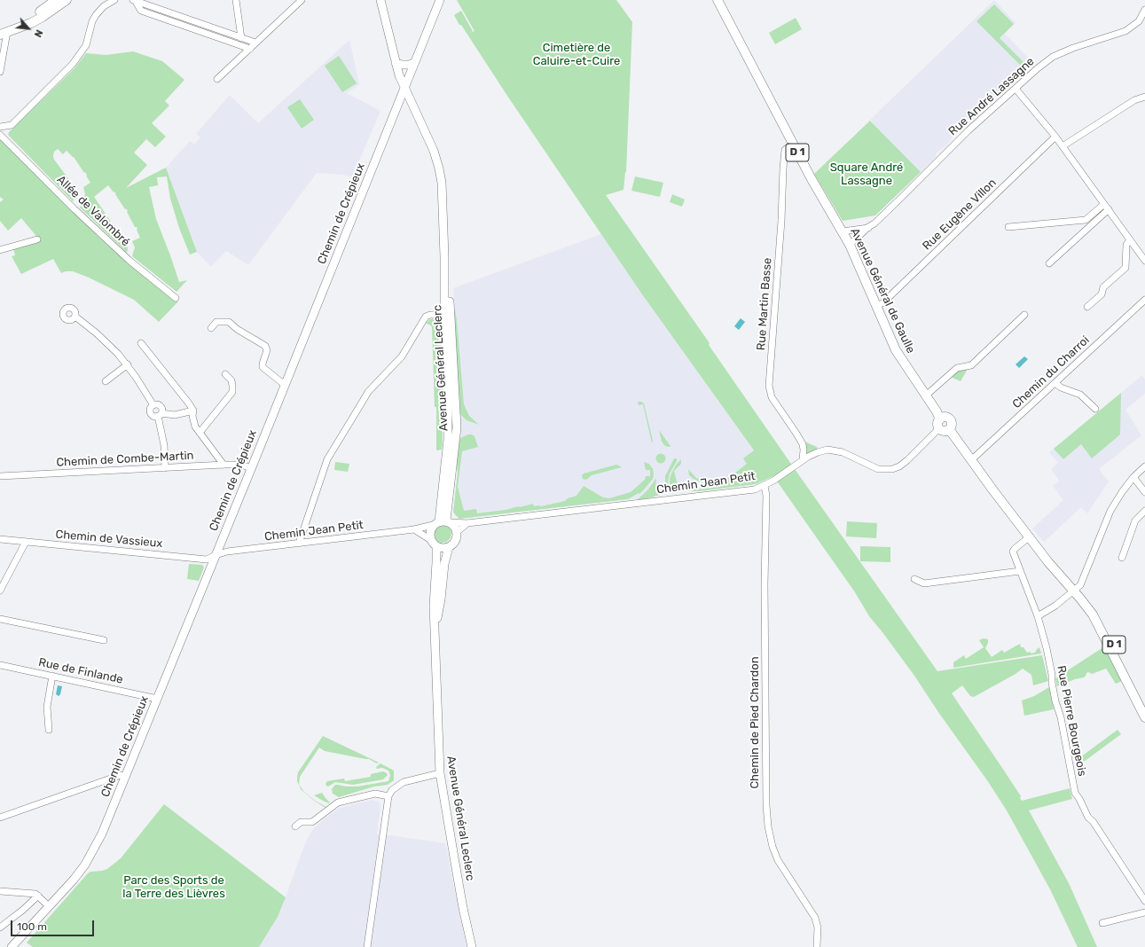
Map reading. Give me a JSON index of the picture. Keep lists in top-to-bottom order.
{
  "streets": {
    "main road": [
      "D 1",
      "Chemin de Crépieux",
      "Avenue Général de Gaulle",
      "Avenue Général Leclerc"
    ],
    "street": [
      "Rue André Lassagne",
      "Allée de Valombré",
      "Rue Eugène Villon",
      "Rue Martin Basse",
      "Chemin du Charroi",
      "Chemin de Combe-Martin",
      "Chemin Jean Petit",
      "Chemin de Vassieux",
      "Rue de Finlande",
      "Rue Pierre Bourgeois",
      "Chemin de Pied Chardon"
    ]
  },
  "crossings": [
    ["Rue André Lassagne", "Avenue Général de Gaulle"],
    ["Chemin de Crépieux", "Avenue Général Leclerc"],
    ["Chemin de Crépieux", "Chemin de Combe-Martin"],
    ["Chemin de Crépieux", "Chemin Jean Petit"],
    ["Chemin de Crépieux", "Chemin de Vassieux"],
    ["Chemin de Crépieux", "Rue de Finlande"],
    ["Rue Eugène Villon", "Avenue Général de Gaulle"],
    ["Avenue Général de Gaulle", "Rue Martin Basse"],
    ["Avenue Général de Gaulle", "Chemin du Charroi"],
    ["Avenue Général de Gaulle", "Chemin Jean Petit"],
    ["Avenue Général de Gaulle", "Rue Pierre Bourgeois"],
    ["Rue Martin Basse", "Chemin Jean Petit"],
    ["Avenue Général Leclerc", "Chemin Jean Petit"],
    ["Chemin Jean Petit", "Chemin de Vassieux"],
    ["Chemin Jean Petit", "Chemin de Pied Chardon"]
  ],
  "parks": ["Cimetière de Caluire-et-Cuire", "Square André Lassagne", "Parc des Sports de la Terre des Lièvres"],
  "scale_bar": "100 m",
  "north": "bottom right"
}
